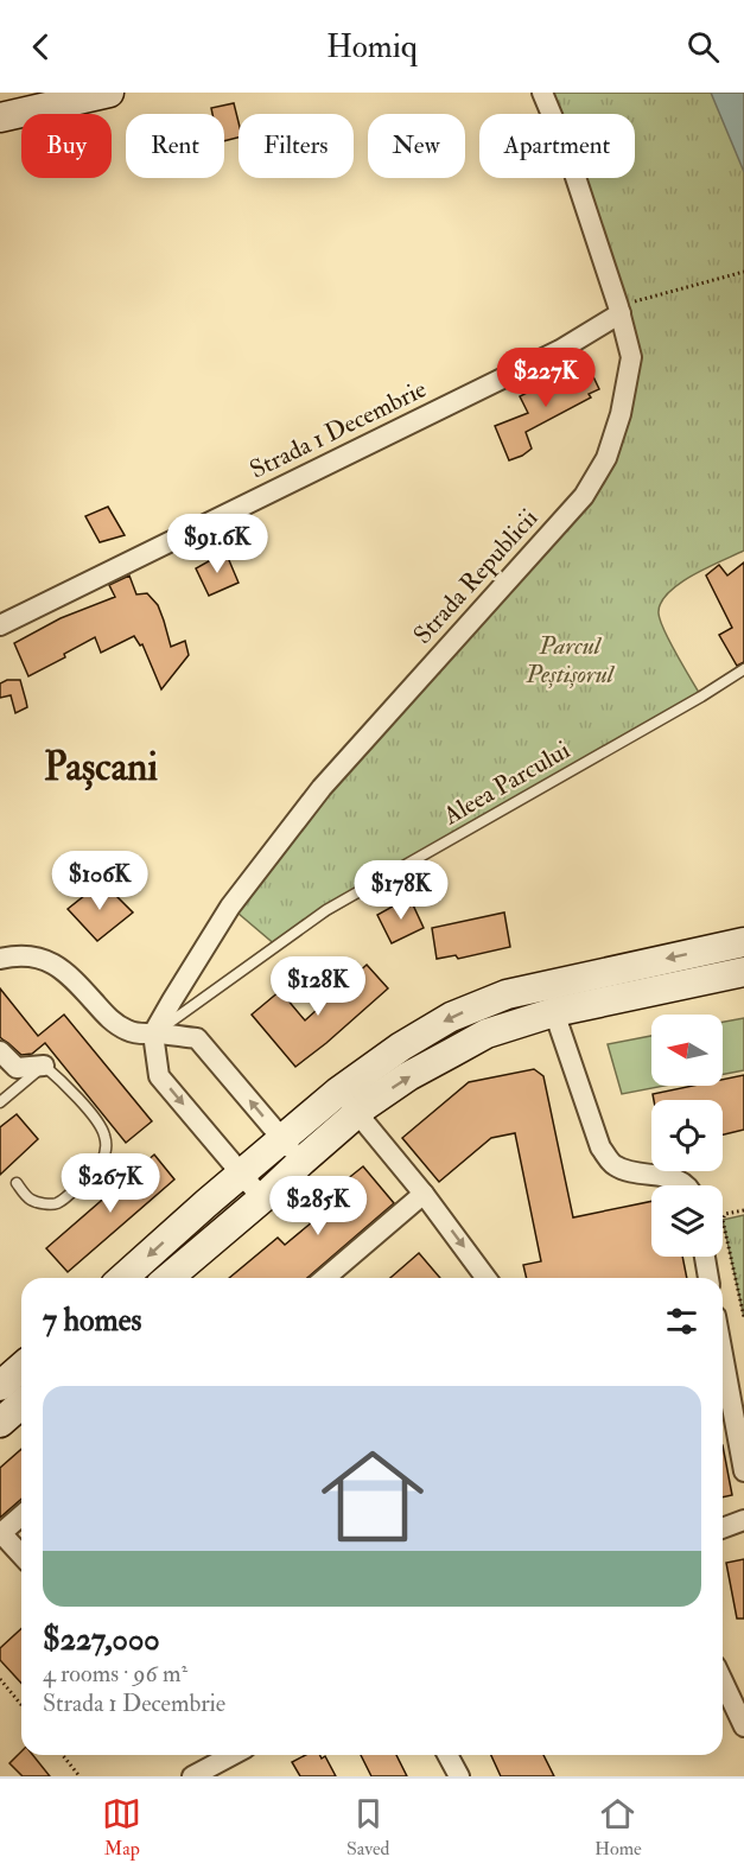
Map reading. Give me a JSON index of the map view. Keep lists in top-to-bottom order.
{
  "streets": {
    "street": ["Strada 1 Decembrie", "Strada Republicii"],
    "lane": ["Aleea Parcului"]
  },
  "crossings": [
    ["Strada 1 Decembrie", "Strada Republicii"],
    ["Strada Republicii", "Aleea Parcului"]
  ],
  "districts": ["Pașcani"],
  "parks": ["Parcul Peștișorul"],
  "north": "left",
  "page": {
    "header": "Homiq",
    "chip": [
      "Buy",
      "Rent",
      "Filters",
      "New",
      "Apartment"
    ],
    "price": [
      "$227K",
      "$91.6K",
      "$106K",
      "$178K",
      "$128K",
      "$267K",
      "$285K"
    ],
    "heading": "7 homes",
    "list": [
      {
        "name": "$227,000",
        "note": "4 rooms · 96 m² · Strada 1 Decembrie"
      }
    ],
    "tabs": ["Map", "Saved", "Home"]
  }
}
